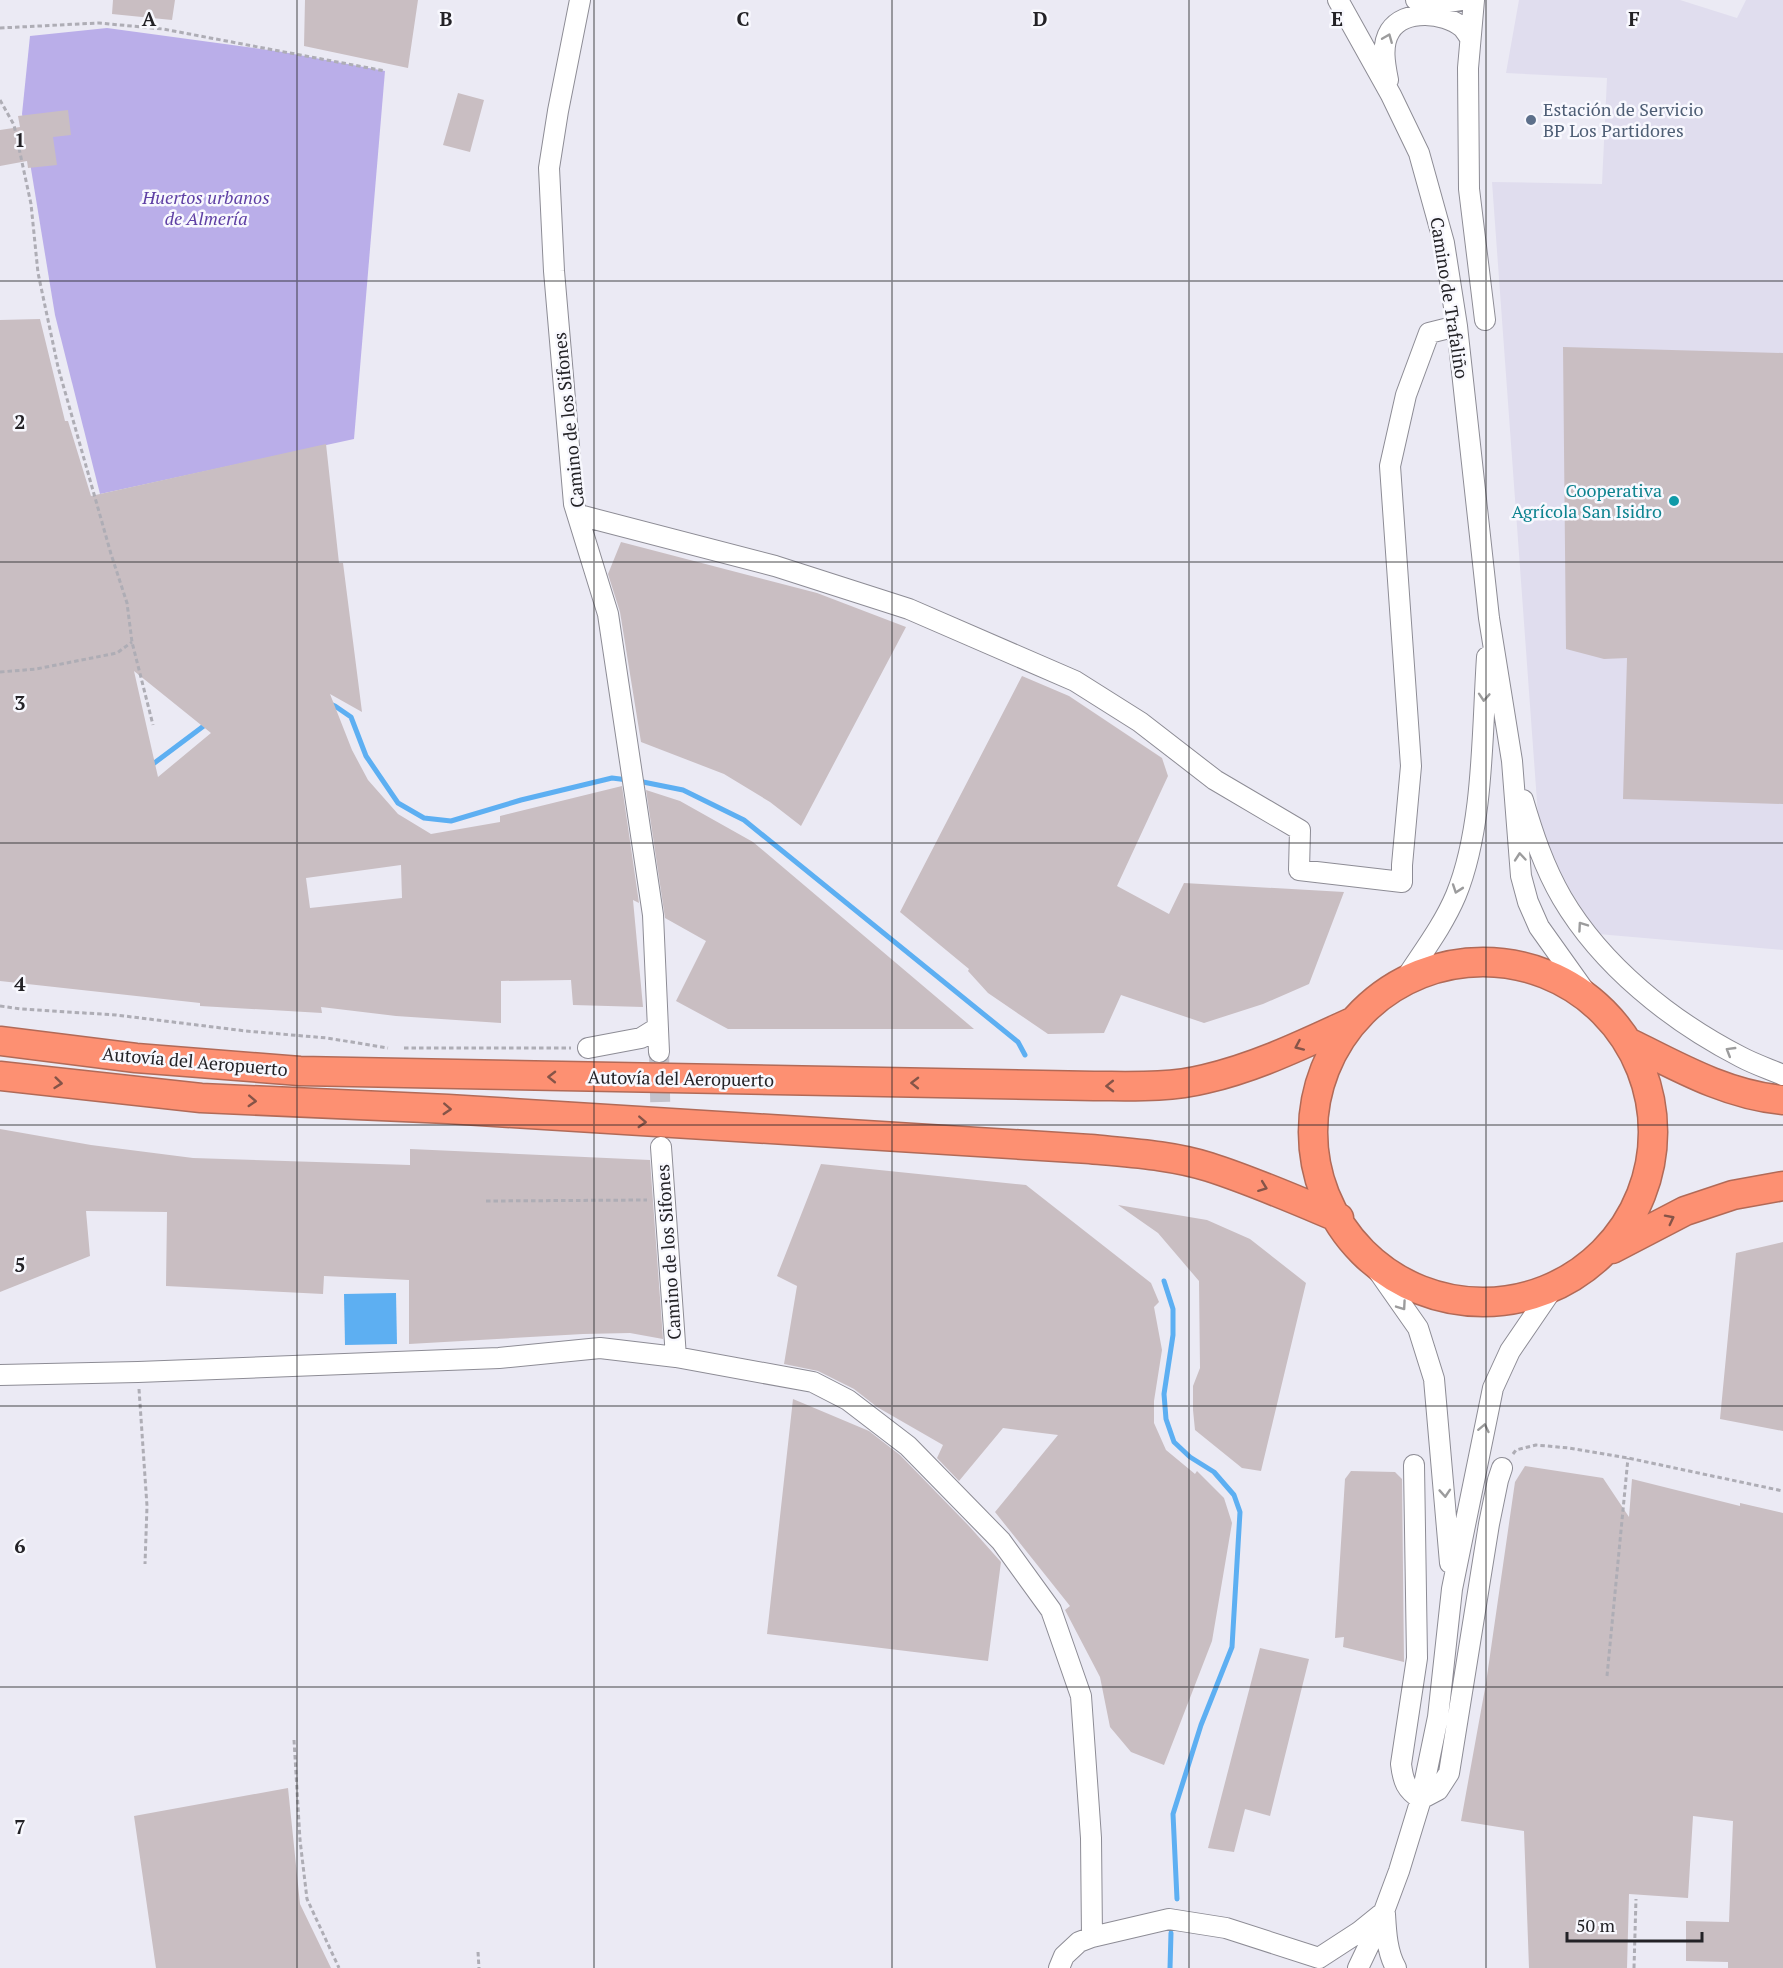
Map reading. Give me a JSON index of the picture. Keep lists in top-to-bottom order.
{
  "streets": {
    "highway": ["Autovía del Aeropuerto"],
    "street": ["Camino de Trafaliño", "Camino de los Sifones"]
  },
  "parks": ["Huertos urbanos de Almería"],
  "places": ["Estación de Servicio BP Los Partidores", "Cooperativa Agrícola San Isidro"],
  "scale_bar": "50 m",
  "grid": {
    "columns": [
      "A",
      "B",
      "C",
      "D",
      "E",
      "F"
    ],
    "rows": [
      "1",
      "2",
      "3",
      "4",
      "5",
      "6",
      "7"
    ]
  }
}
